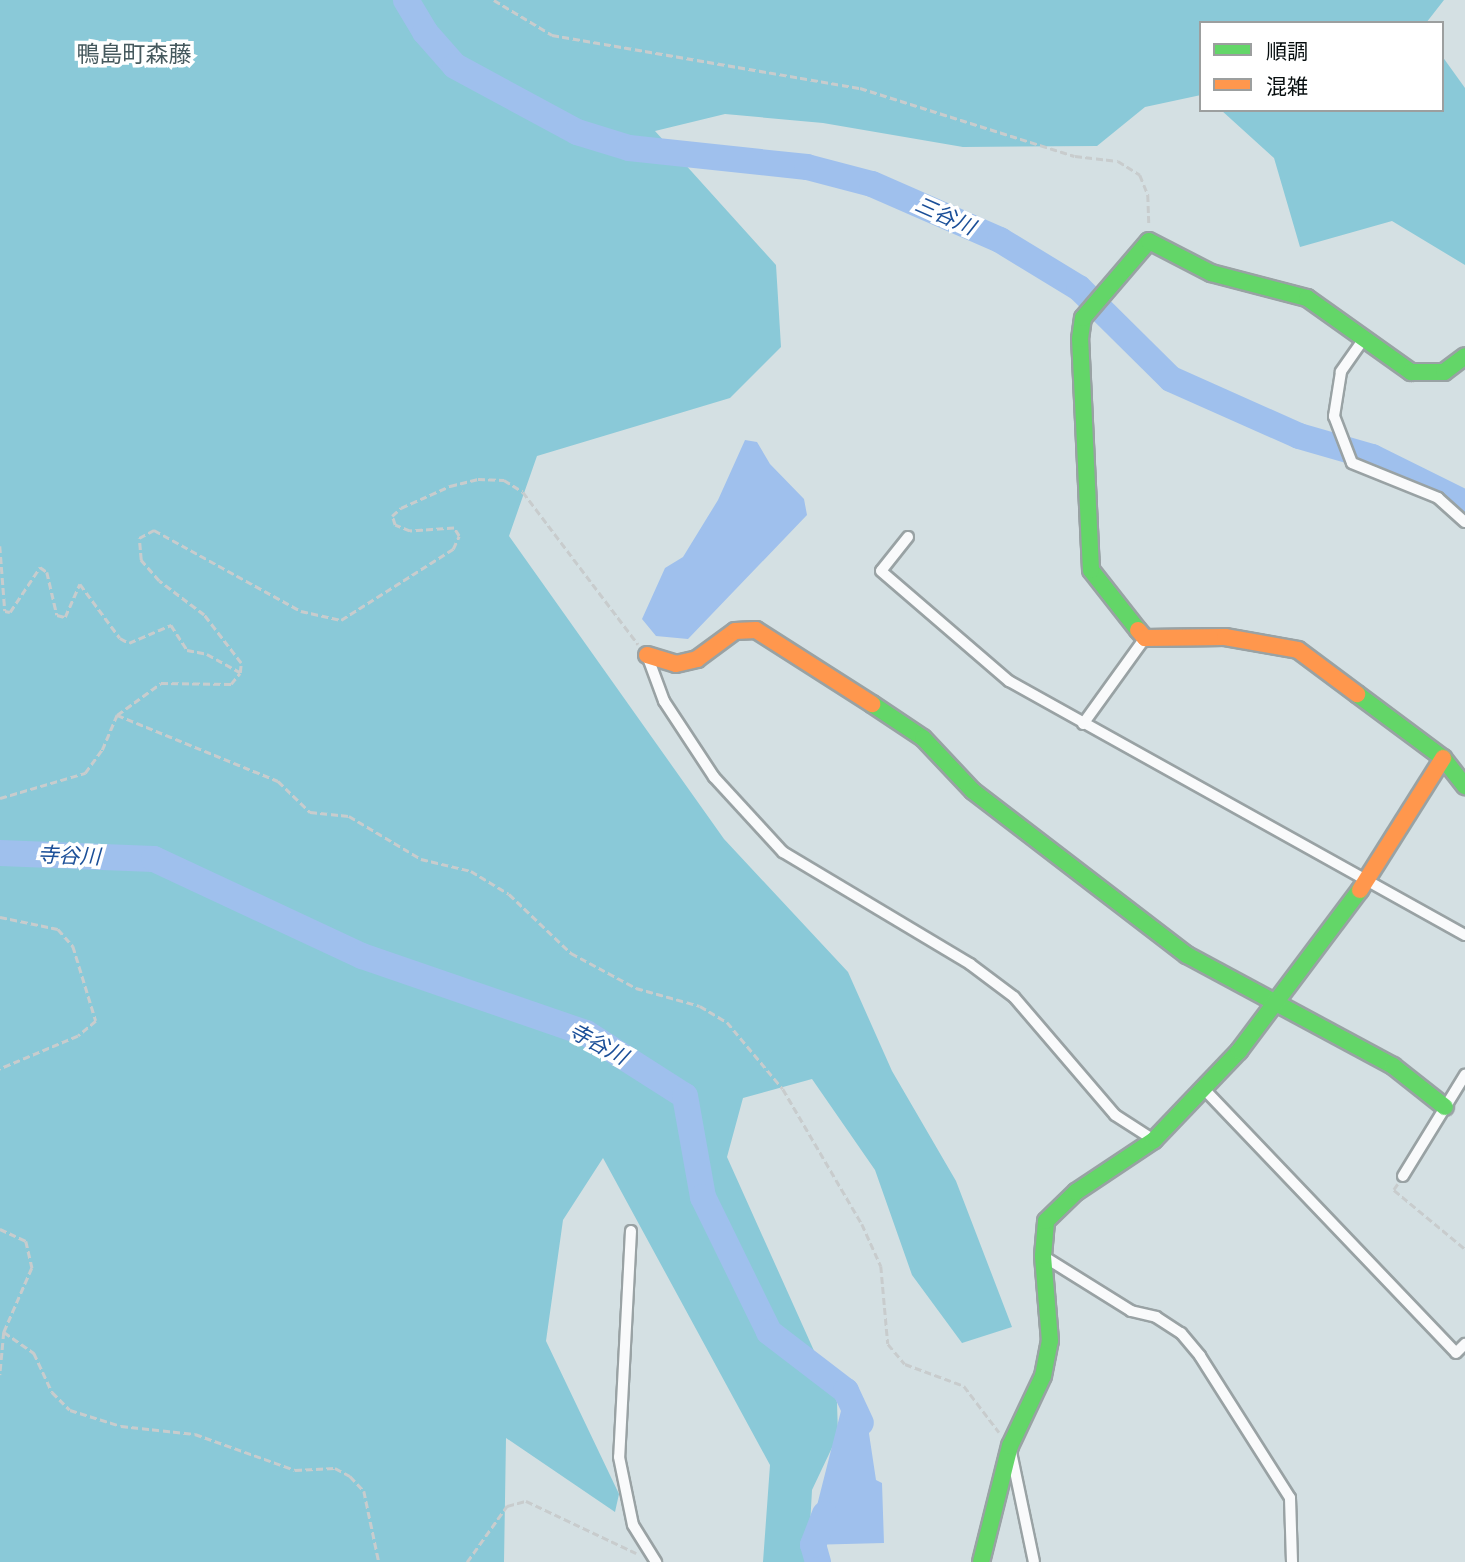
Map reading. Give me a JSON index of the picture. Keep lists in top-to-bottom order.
{
  "districts": ["鴨島町森藤"],
  "water": ["三谷川", "寺谷川"],
  "legend": ["順調", "混雑"]
}
